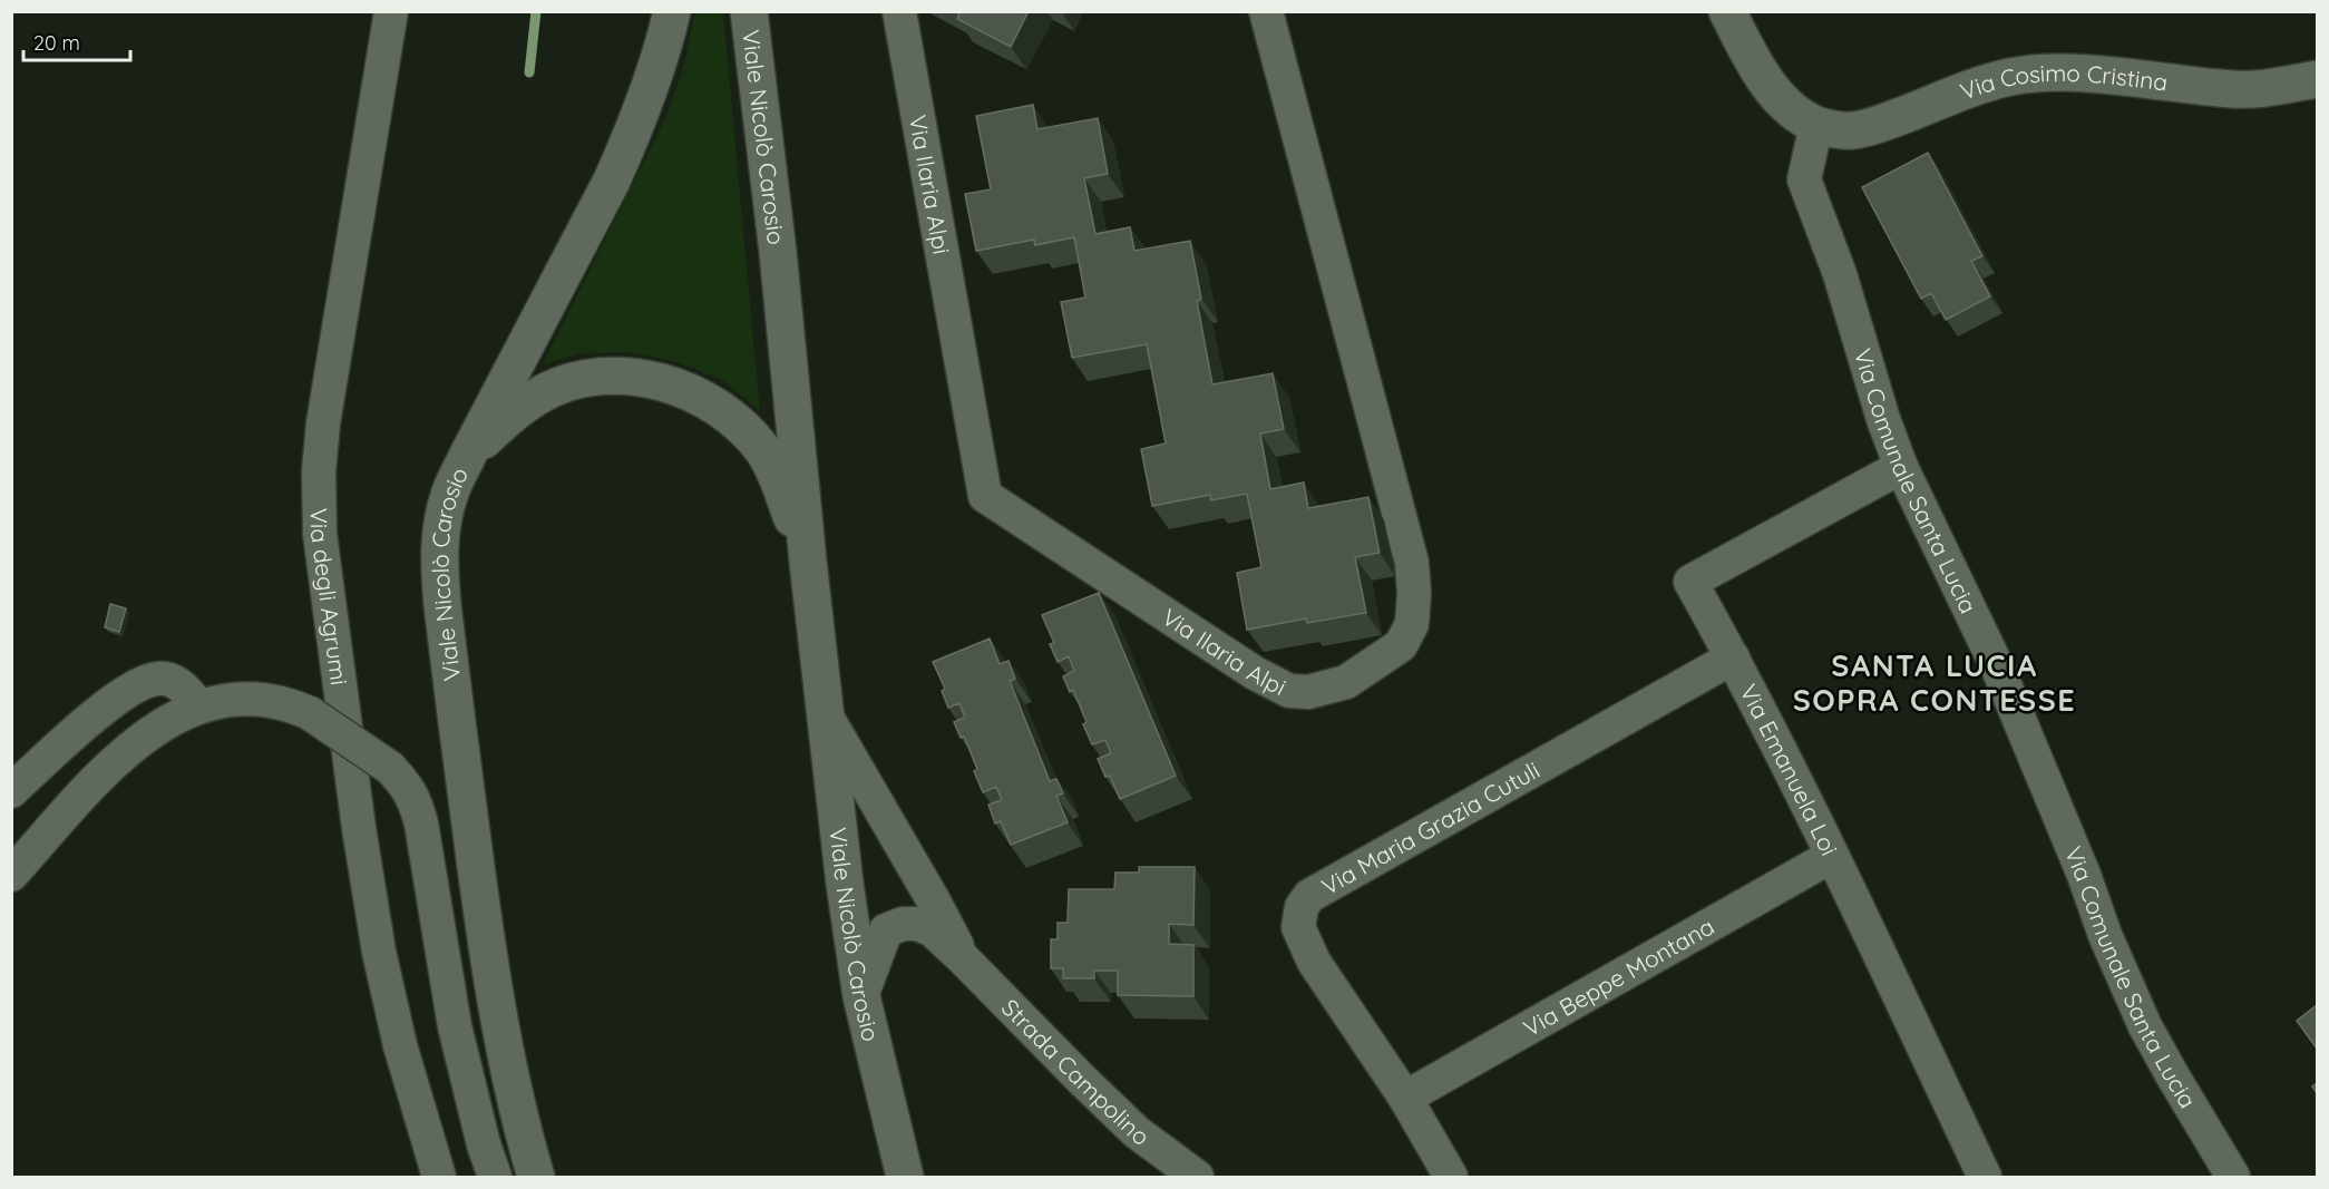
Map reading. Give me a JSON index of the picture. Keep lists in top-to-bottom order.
{
  "streets": {
    "main road": ["Via Cosimo Cristina", "Viale Nicolò Carosio"],
    "street": [
      "Via Ilaria Alpi",
      "Via Comunale Santa Lucia",
      "Via degli Agrumi",
      "Via Emanuela Loi",
      "Via Maria Grazia Cutuli",
      "Via Beppe Montana",
      "Strada Campolino"
    ]
  },
  "crossings": [
    ["Via Cosimo Cristina", "Via Comunale Santa Lucia"],
    ["Viale Nicolò Carosio", "Strada Campolino"],
    ["Via Comunale Santa Lucia", "Via Emanuela Loi"],
    ["Via Emanuela Loi", "Via Maria Grazia Cutuli"],
    ["Via Emanuela Loi", "Via Beppe Montana"],
    ["Via Maria Grazia Cutuli", "Via Beppe Montana"]
  ],
  "districts": ["SANTA LUCIA SOPRA CONTESSE"],
  "scale_bar": "20 m"
}
